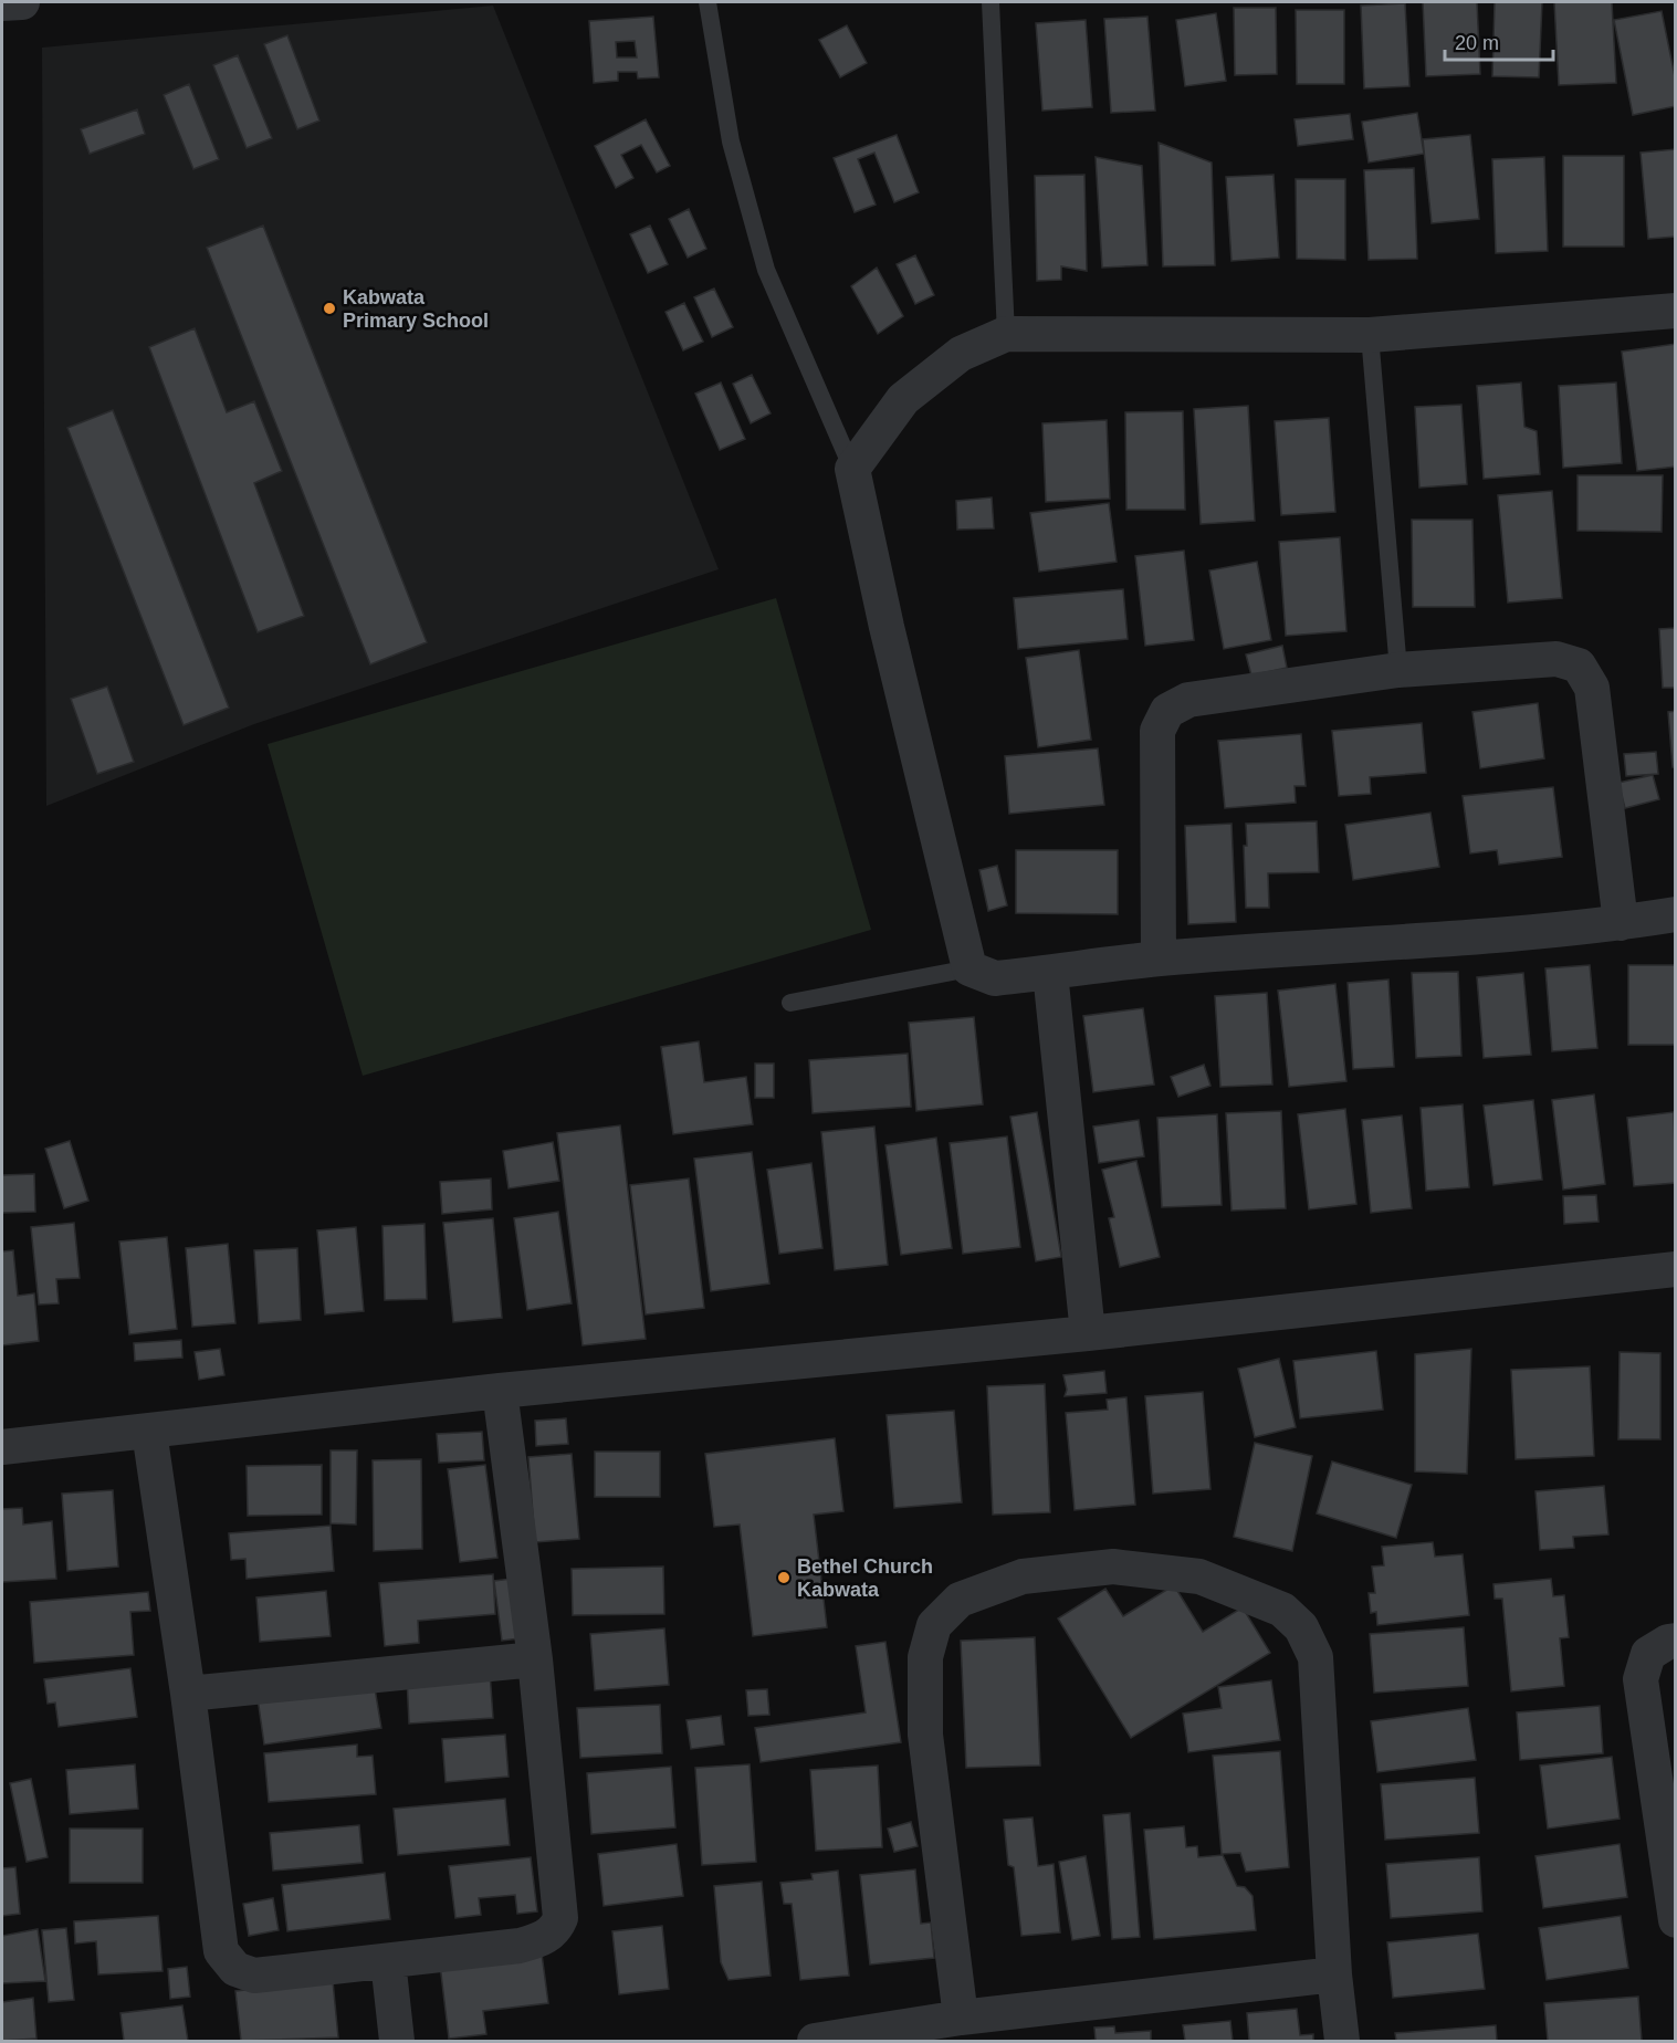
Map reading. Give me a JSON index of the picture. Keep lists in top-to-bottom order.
{
  "places": ["Kabwata Primary School", "Bethel Church Kabwata"],
  "scale_bar": "20 m"
}
